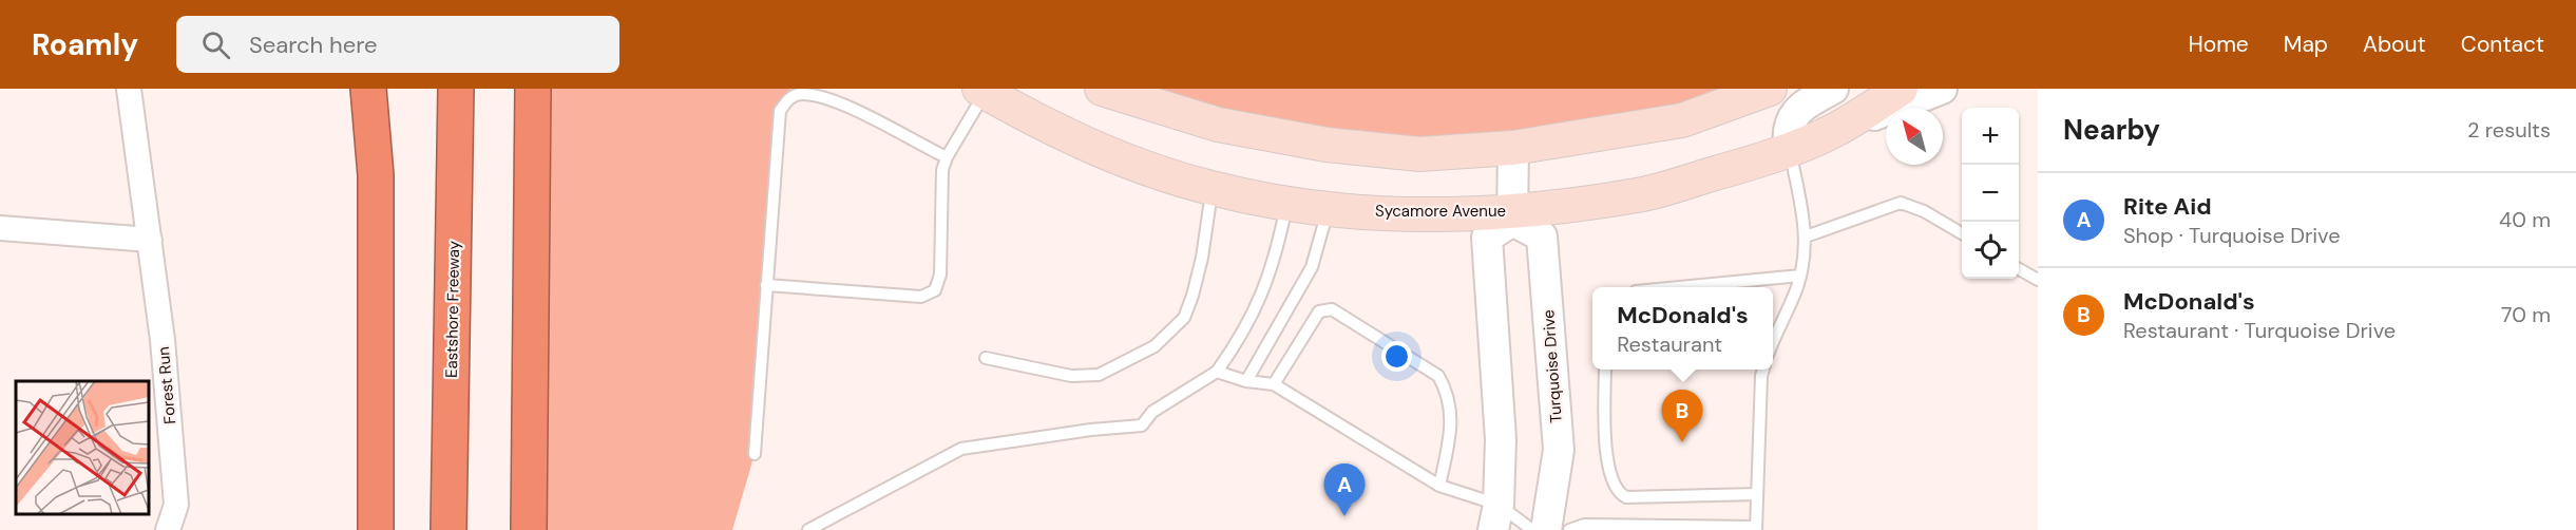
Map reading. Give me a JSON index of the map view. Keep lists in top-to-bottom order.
{
  "streets": {
    "highway": ["Eastshore Freeway"],
    "main road": ["Sycamore Avenue"],
    "street": ["Turquoise Drive", "Forest Run"]
  },
  "crossings": [
    ["Sycamore Avenue", "Turquoise Drive"]
  ],
  "north": "top left",
  "page": {
    "header": "Roamly",
    "search": "Search here",
    "nav": [
      "Home",
      "Map",
      "About",
      "Contact"
    ],
    "heading": ["Nearby", "2 results"],
    "map_buttons": ["+", "−"],
    "list": [
      {
        "mark": "A",
        "name": "Rite Aid",
        "note": "Shop · Turquoise Drive",
        "value": "40 m"
      },
      {
        "mark": "B",
        "name": "McDonald's",
        "note": "Restaurant · Turquoise Drive",
        "value": "70 m"
      }
    ],
    "popup": ["McDonald's", "Restaurant"],
    "pins": ["B", "A"]
  }
}
